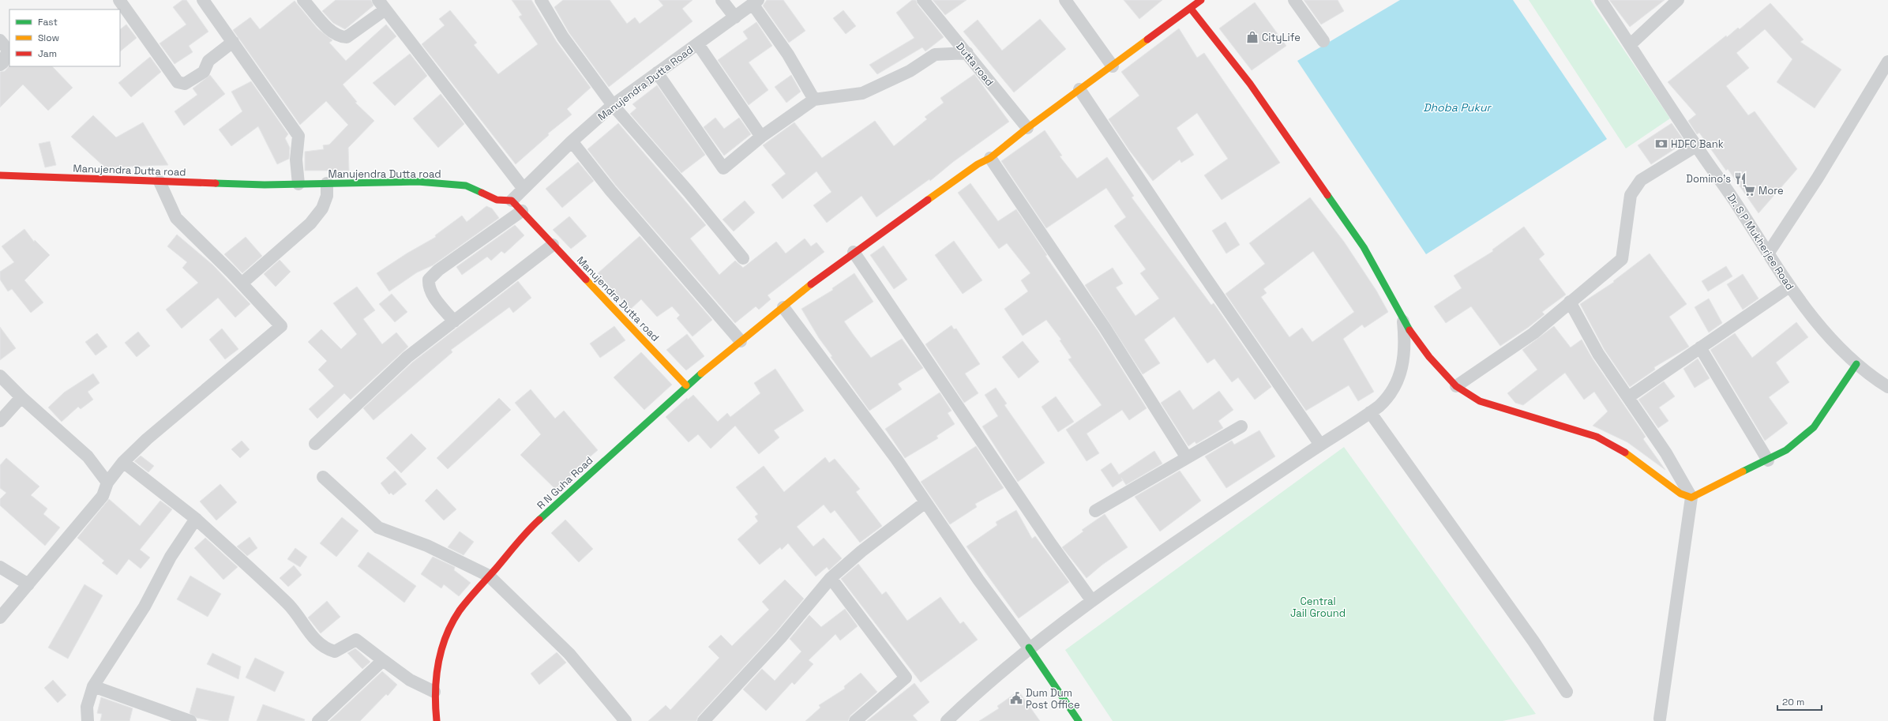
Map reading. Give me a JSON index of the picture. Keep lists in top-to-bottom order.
{
  "streets": {
    "street": [
      "Dutta road",
      "Manujendra Dutta Road",
      "Manujendra Dutta road",
      "Dr. S P Mukherjee Road",
      "R N Guha Road"
    ]
  },
  "crossings": [
    ["Dutta road", "R N Guha Road"],
    ["Manujendra Dutta Road", "Manujendra Dutta road"],
    ["Manujendra Dutta road", "R N Guha Road"]
  ],
  "water": ["Dhoba Pukur"],
  "parks": ["Central Jail Ground"],
  "places": {
    "shop": ["CityLife"],
    "bank": ["HDFC Bank"],
    "restaurant": ["Domino's"],
    "supermarket": ["More"],
    "public building": ["Dum Dum Post Office"]
  },
  "legend": ["Fast", "Slow", "Jam"],
  "scale_bar": "20 m"
}
